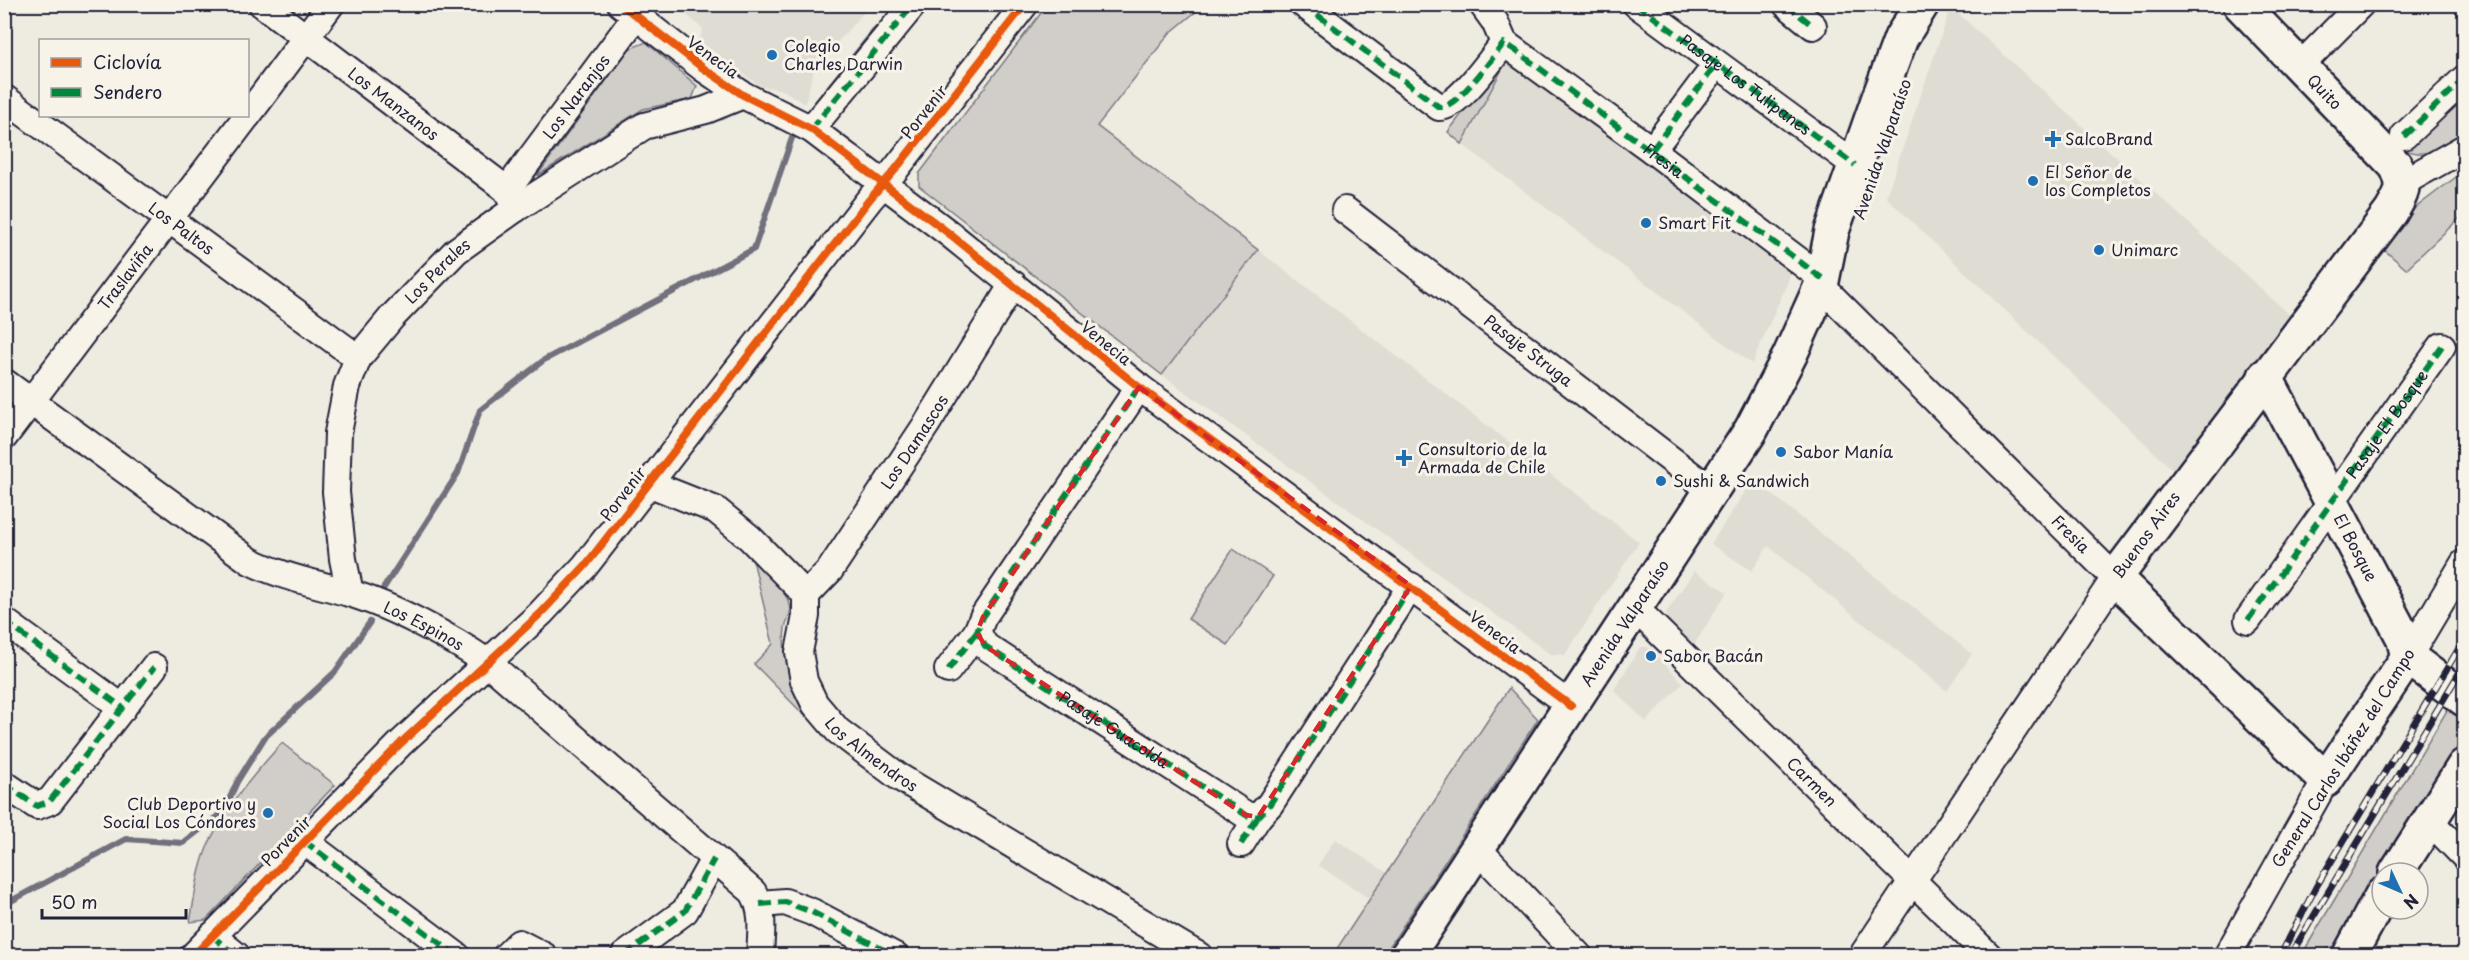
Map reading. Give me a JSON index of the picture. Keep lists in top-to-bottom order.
{
  "streets": {
    "main road": [
      "Quito",
      "Avenida Valparaíso",
      "Fresia",
      "Buenos Aires",
      "El Bosque",
      "General Carlos Ibáñez del Campo"
    ],
    "street": [
      "Venecia",
      "Pasaje Los Tulipanes",
      "Los Naranjos",
      "Los Manzanos",
      "Porvenir",
      "Los Paltos",
      "Los Perales",
      "Traslaviña",
      "Pasaje Struga",
      "Pasaje El Bosque",
      "Los Damascos",
      "Los Espinos",
      "Pasaje Guacolda",
      "Los Almendros",
      "Carmen"
    ]
  },
  "crossings": [
    ["Venecia", "Los Naranjos"],
    ["Venecia", "Porvenir"],
    ["Venecia", "Avenida Valparaíso"],
    ["Venecia", "Los Perales"],
    ["Venecia", "Los Damascos"],
    ["Pasaje Los Tulipanes", "Avenida Valparaíso"],
    ["Quito", "Buenos Aires"],
    ["Los Naranjos", "Los Manzanos"],
    ["Los Naranjos", "Los Perales"],
    ["Los Manzanos", "Los Perales"],
    ["Los Manzanos", "Traslaviña"],
    ["Porvenir", "Los Espinos"],
    ["Avenida Valparaíso", "Fresia"],
    ["Avenida Valparaíso", "Pasaje Struga"],
    ["Avenida Valparaíso", "Carmen"],
    ["Fresia", "Buenos Aires"],
    ["Fresia", "General Carlos Ibáñez del Campo"],
    ["Los Paltos", "Los Perales"],
    ["Los Paltos", "Traslaviña"],
    ["Los Perales", "Los Espinos"],
    ["Traslaviña", "Los Espinos"],
    ["Pasaje El Bosque", "El Bosque"],
    ["Los Damascos", "Los Almendros"],
    ["Buenos Aires", "El Bosque"],
    ["Buenos Aires", "Carmen"],
    ["El Bosque", "General Carlos Ibáñez del Campo"]
  ],
  "places": {
    "other": [
      "Colegio Charles Darwin",
      "El Señor de los Completos",
      "Smart Fit",
      "Unimarc",
      "Sabor Manía",
      "Sushi & Sandwich",
      "Sabor Bacán",
      "Club Deportivo y Social Los Cóndores"
    ],
    "health": ["SalcoBrand", "Consultorio de la Armada de Chile"]
  },
  "legend": ["Ciclovía", "Sendero"],
  "scale_bar": "50 m",
  "north": "bottom right"
}
